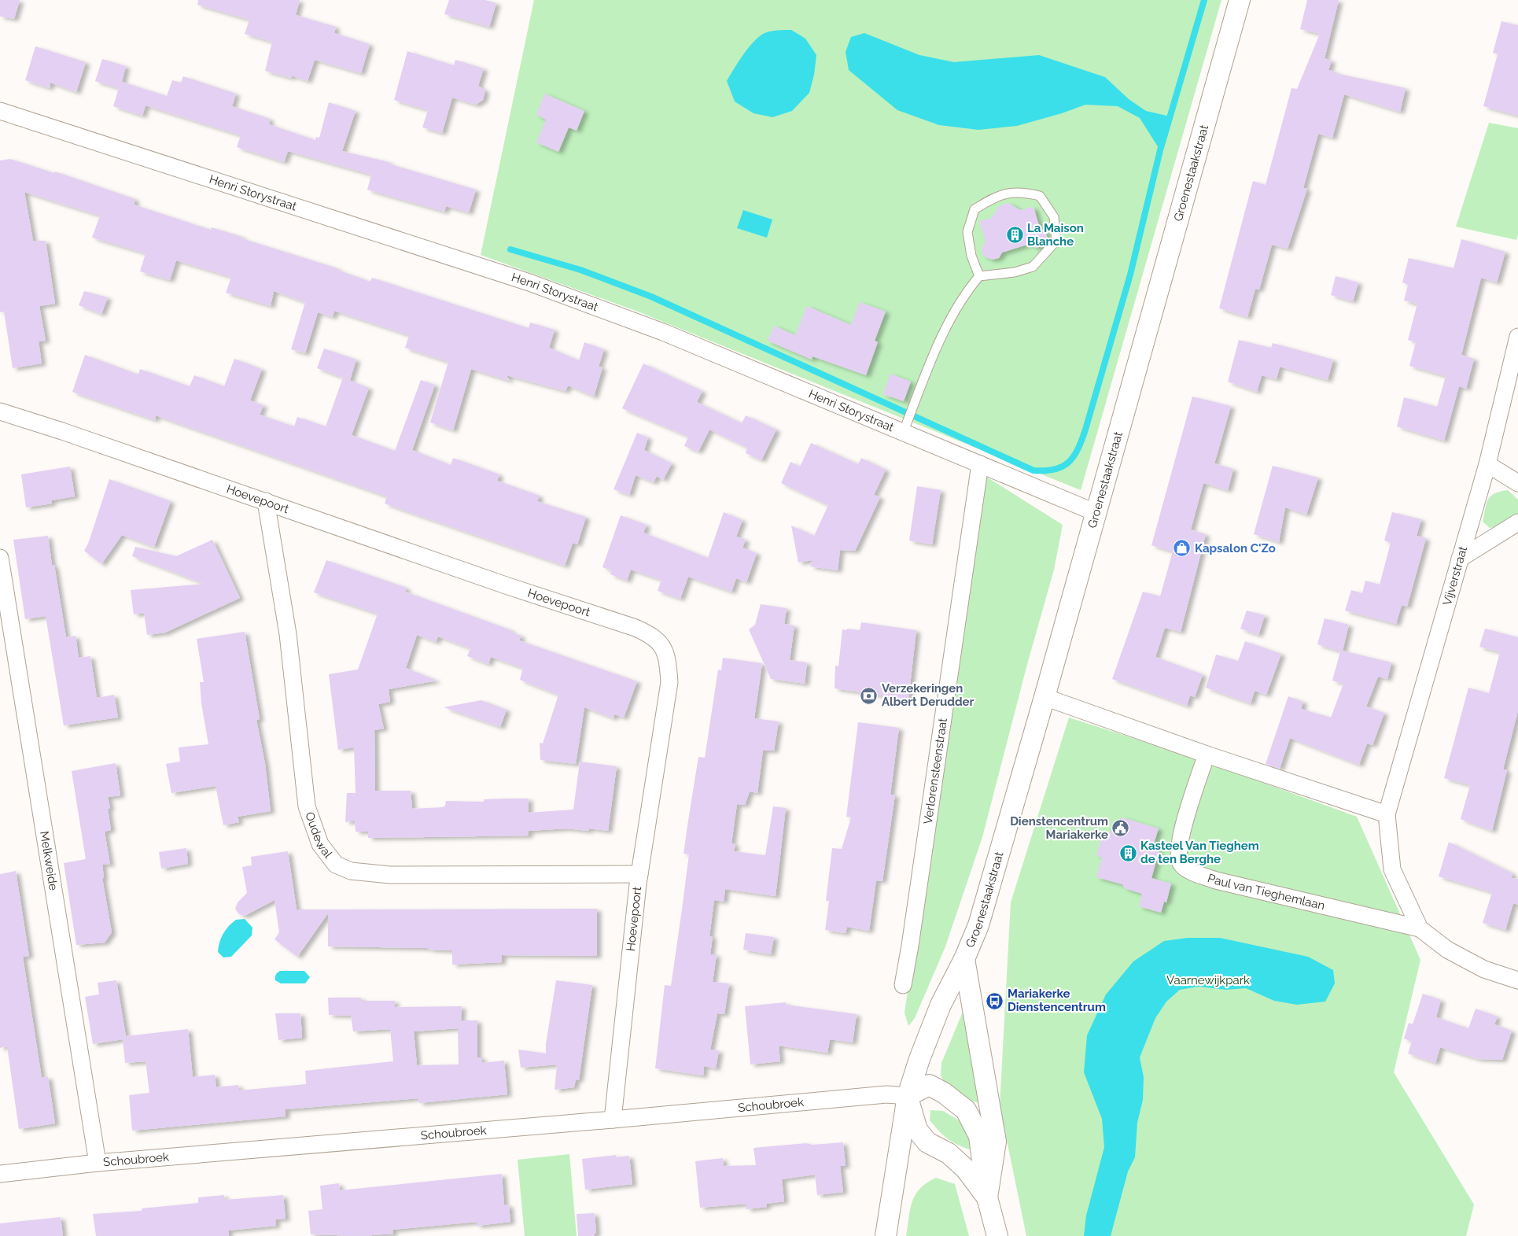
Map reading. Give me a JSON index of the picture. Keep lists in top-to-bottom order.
{
  "streets": {
    "street": [
      "Groenestaakstraat",
      "Henri Storystraat",
      "Hoevepoort",
      "Vijverstraat",
      "Verlorensteenstraat",
      "Oudewal",
      "Melkweide",
      "Paul van Tieghemlaan",
      "Schoubroek"
    ]
  },
  "crossings": [
    ["Groenestaakstraat", "Henri Storystraat"],
    ["Groenestaakstraat", "Schoubroek"],
    ["Henri Storystraat", "Verlorensteenstraat"],
    ["Hoevepoort", "Oudewal"],
    ["Hoevepoort", "Schoubroek"],
    ["Vijverstraat", "Paul van Tieghemlaan"],
    ["Melkweide", "Schoubroek"]
  ],
  "parks": ["Vaarnewijkpark"],
  "places": {
    "building": ["La Maison Blanche", "Kasteel Van Tieghem de ten Berghe"],
    "shop": ["Kapsalon C'Zo"],
    "bank": ["Verzekeringen Albert Derudder"],
    "public building": ["Dienstencentrum Mariakerke"],
    "bus stop": ["Mariakerke Dienstencentrum"]
  }
}
